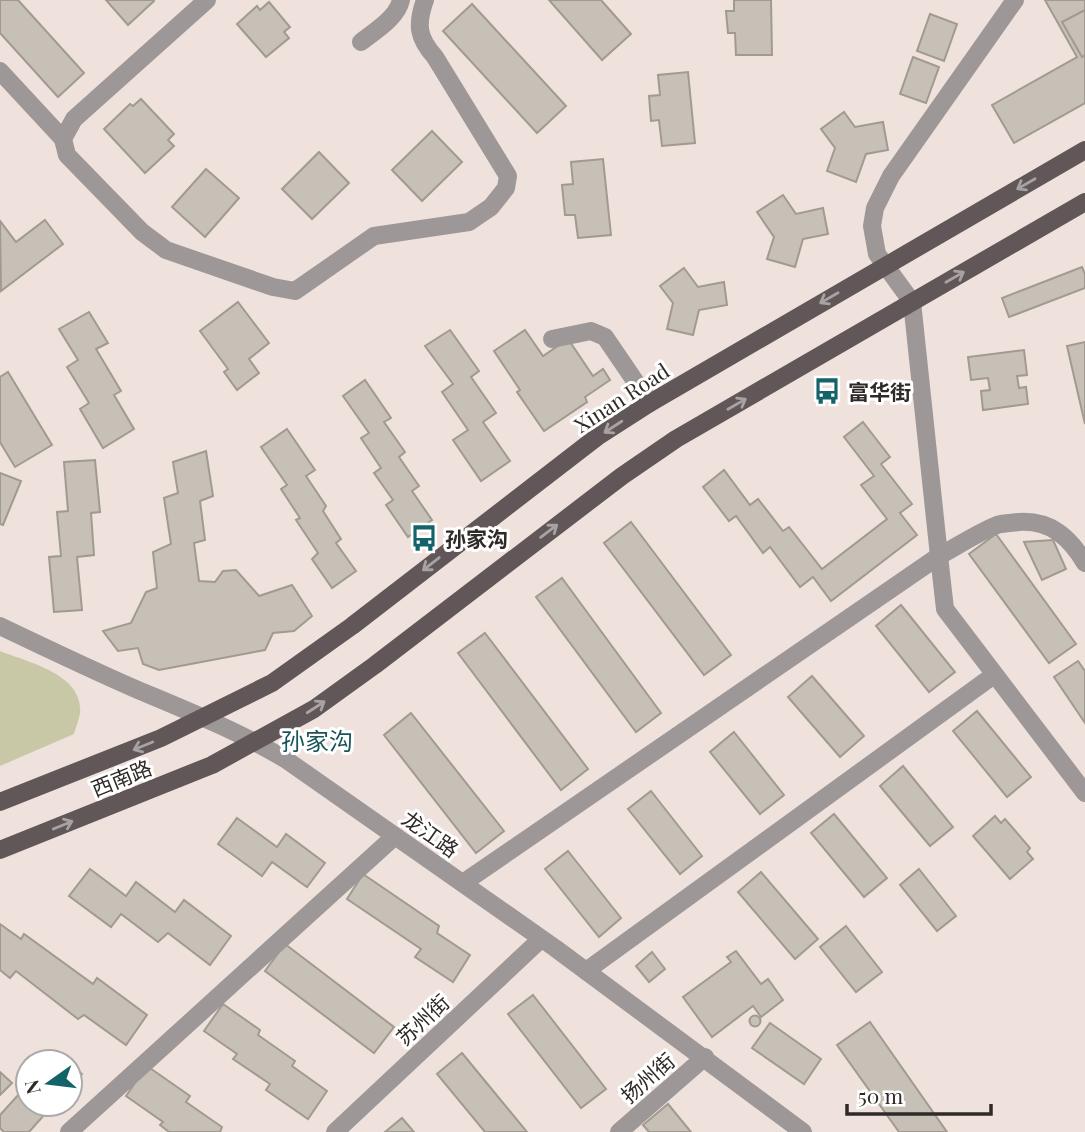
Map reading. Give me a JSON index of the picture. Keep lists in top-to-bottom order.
{
  "streets": {
    "main road": ["Xinan Road", "西南路"],
    "street": ["龙江路", "苏州街", "扬州街"]
  },
  "crossings": [
    ["Xinan Road", "龙江路"],
    ["西南路", "龙江路"],
    ["龙江路", "苏州街"],
    ["龙江路", "扬州街"]
  ],
  "one_way": ["西南路"],
  "districts": ["孙家沟"],
  "places": {
    "bus stop": ["富华街", "孙家沟"]
  },
  "scale_bar": "50 m",
  "north": "left"
}
